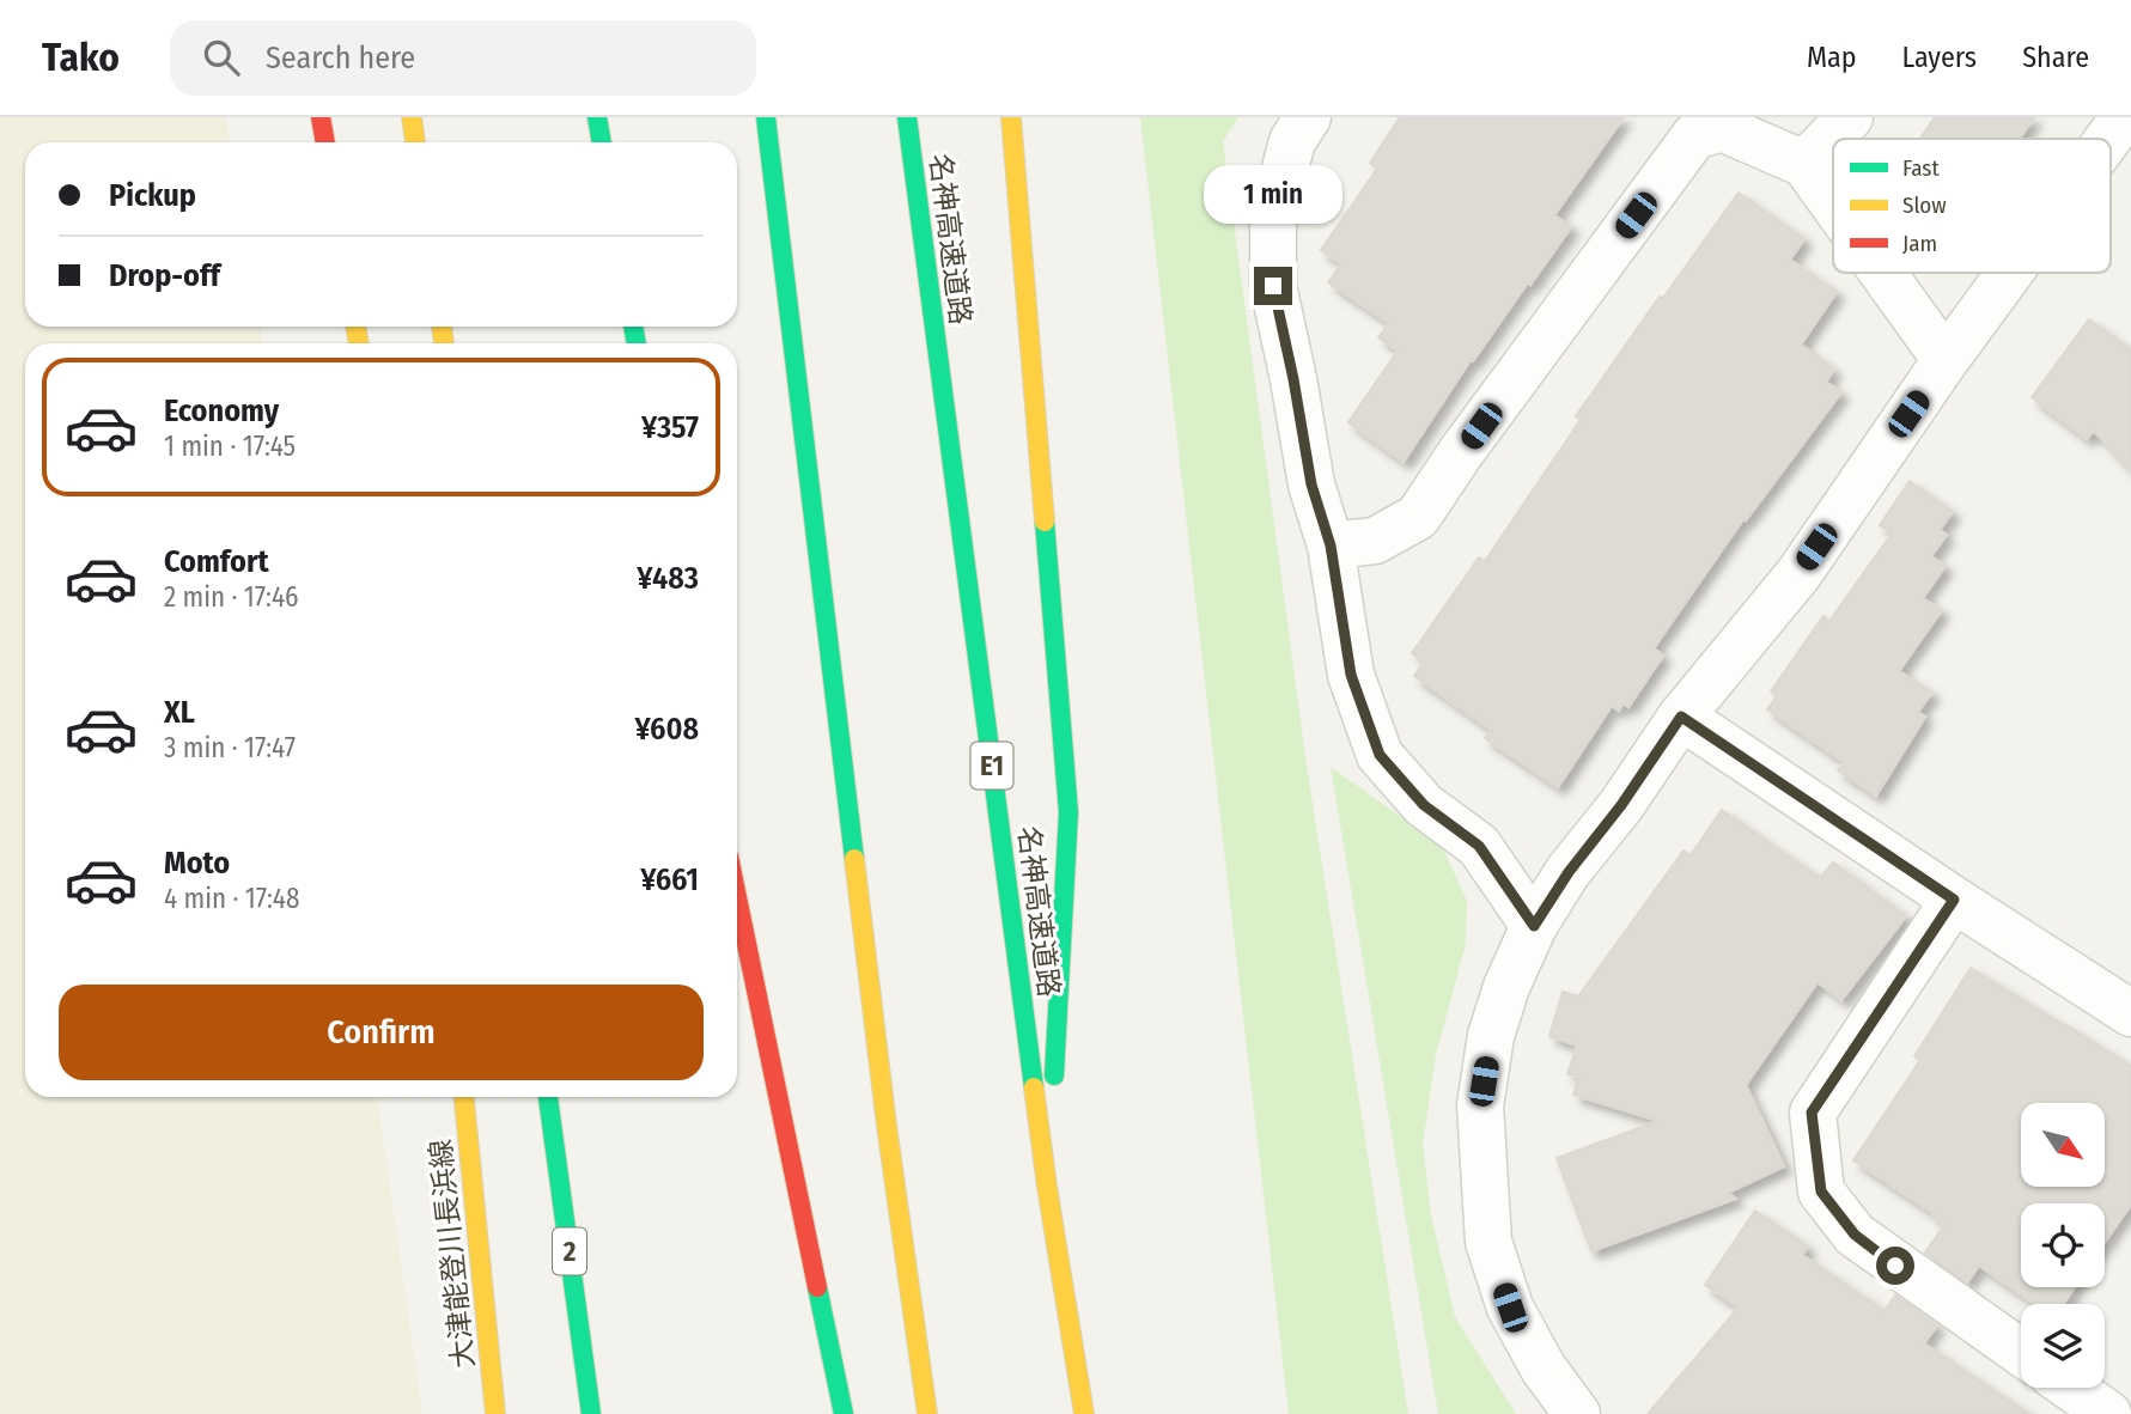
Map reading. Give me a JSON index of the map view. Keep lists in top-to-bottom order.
{
  "streets": {
    "main road": [
      "名神高速道路",
      "E1",
      "2",
      "大津能登川長浜線"
    ]
  },
  "legend": ["Fast", "Slow", "Jam"],
  "north": "bottom right",
  "page": {
    "header": "Tako",
    "search": "Search here",
    "nav": ["Map", "Layers", "Share"],
    "banner": ["Pickup", "Drop-off"],
    "bubble": "1 min",
    "list": [
      {
        "name": "Economy",
        "note": "1 min · 17:45",
        "value": "¥357"
      },
      {
        "name": "Comfort",
        "note": "2 min · 17:46",
        "value": "¥483"
      },
      {
        "name": "XL",
        "note": "3 min · 17:47",
        "value": "¥608"
      },
      {
        "name": "Moto",
        "note": "4 min · 17:48",
        "value": "¥661"
      }
    ],
    "buttons": "Confirm"
  }
}
